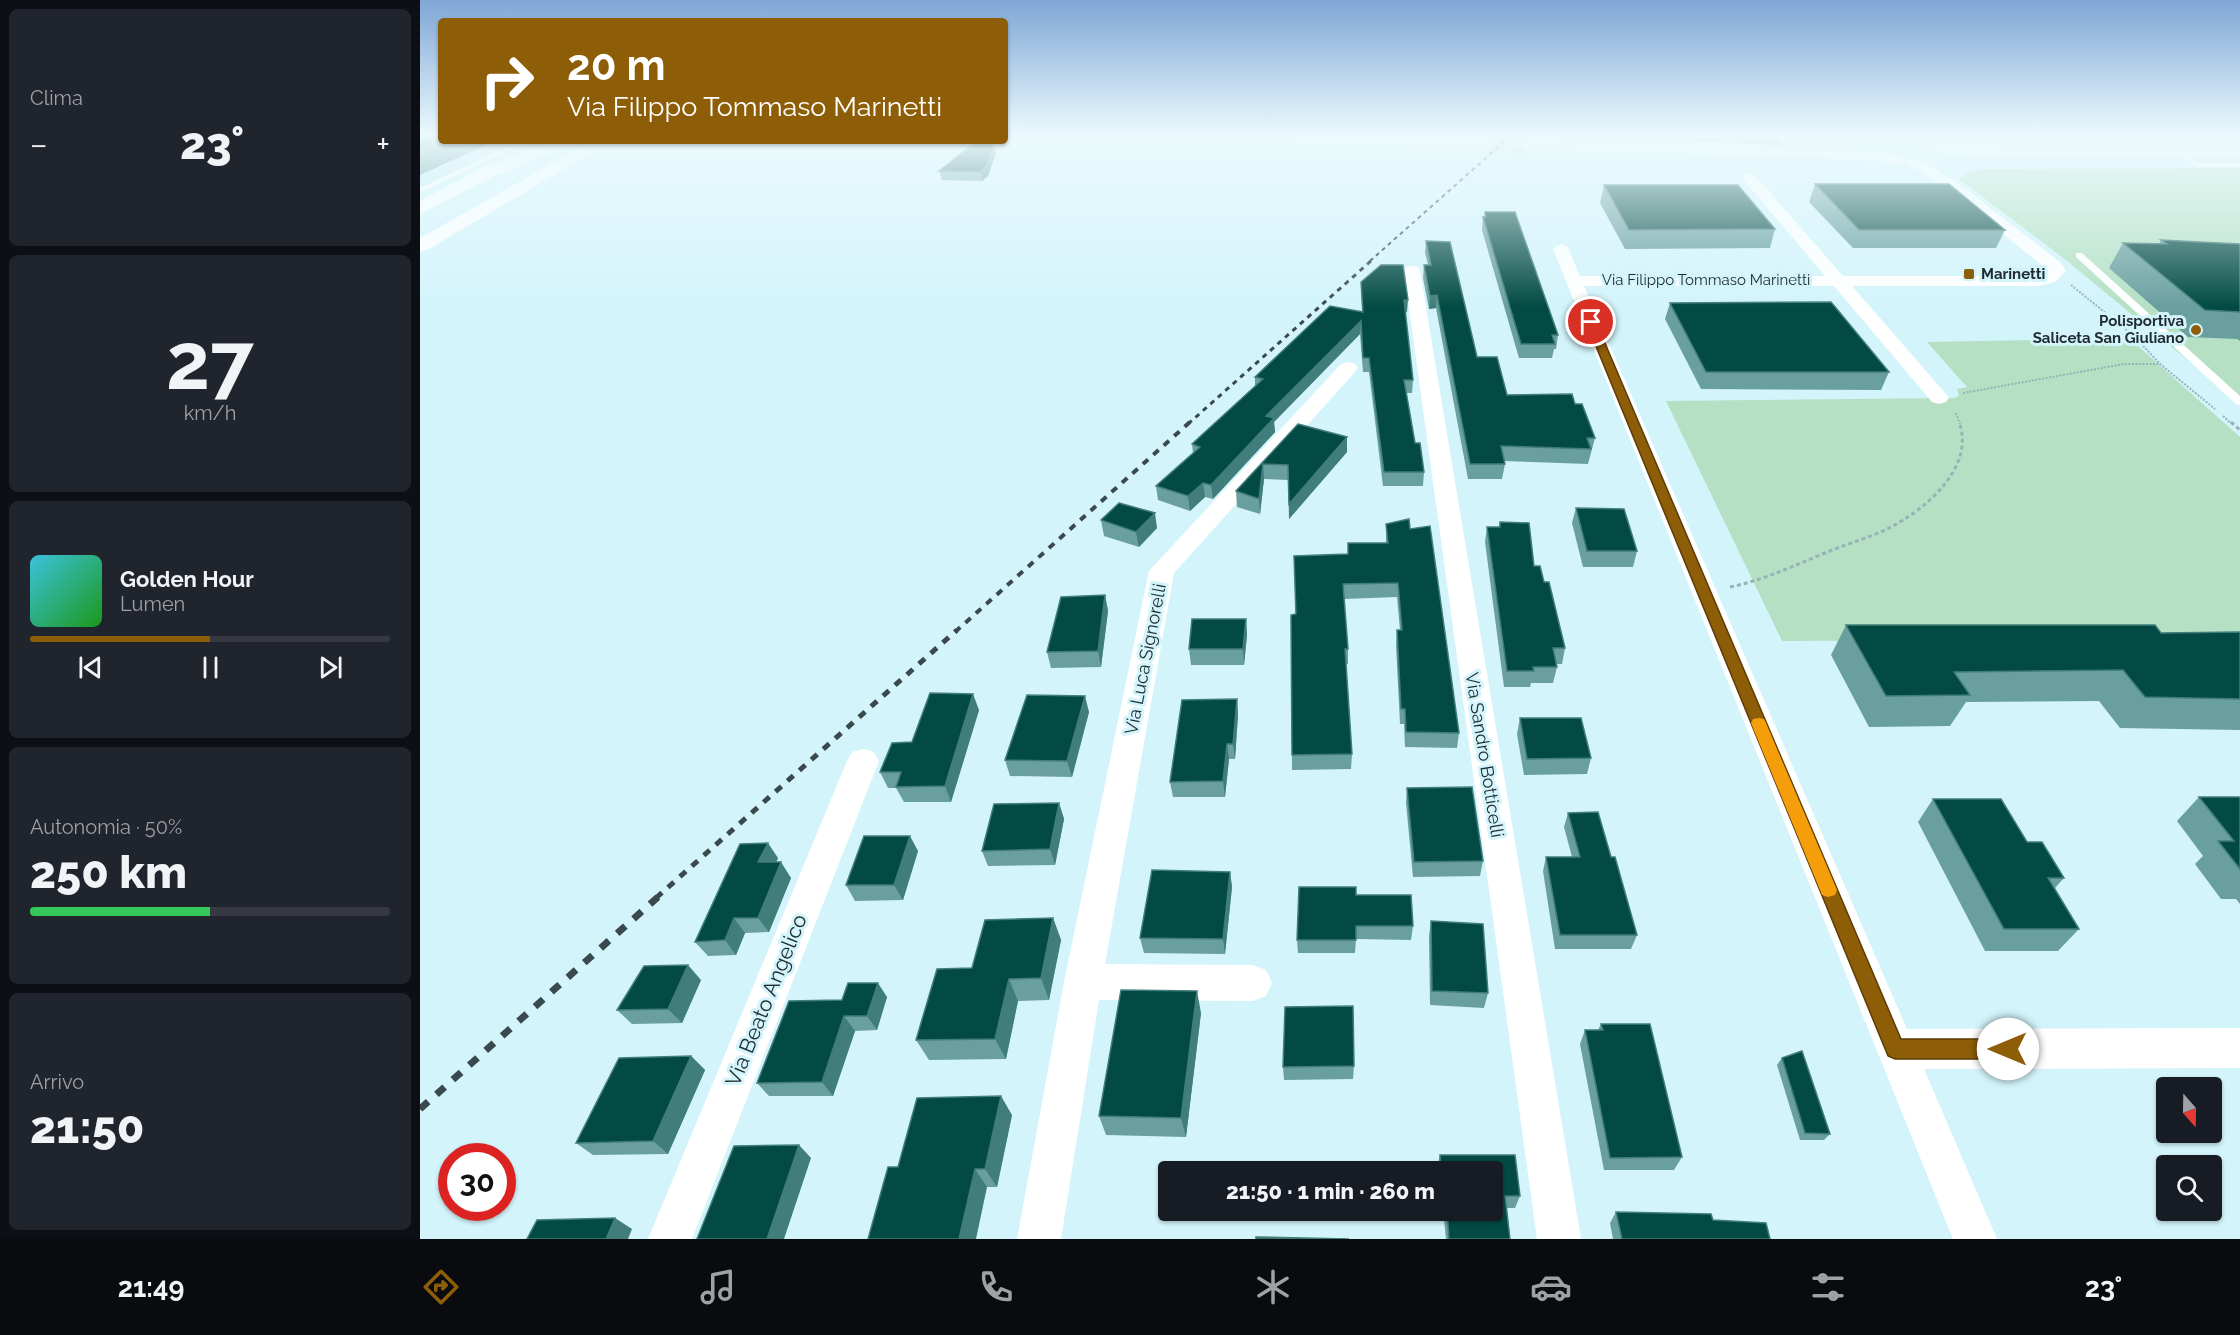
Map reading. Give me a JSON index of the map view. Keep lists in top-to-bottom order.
{
  "streets": {
    "street": [
      "Via Filippo Tommaso Marinetti",
      "Via Luca Signorelli",
      "Via Sandro Botticelli",
      "Via Beato Angelico"
    ]
  },
  "places": {
    "transit": ["Marinetti"],
    "other": ["Polisportiva Saliceta San Giuliano"]
  },
  "north": "bottom",
  "page": {
    "tile": [
      "Clima",
      ["27", "km/h"],
      ["Autonomia · 50%", "250 km"],
      ["Arrivo", "21:50"]
    ],
    "turn": ["20 m", "Via Filippo Tommaso Marinetti"],
    "heat": ["−", "23°", "+"],
    "song": ["Golden Hour", "Lumen"],
    "limit": "30",
    "trip": "21:50 · 1 min · 260 m",
    "tabs": ["21:49", "23°"]
  }
}
